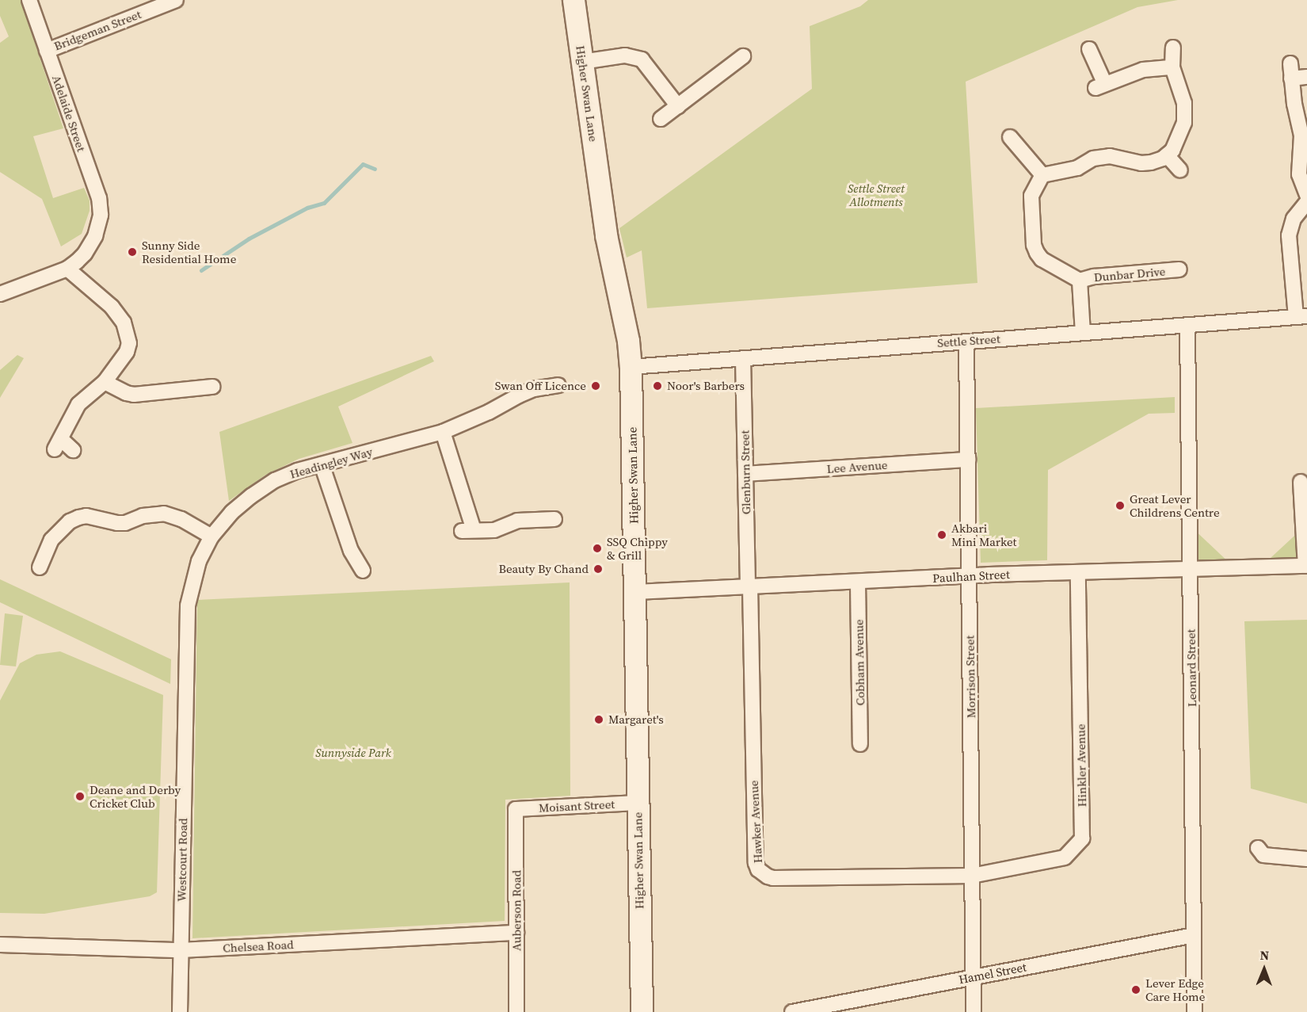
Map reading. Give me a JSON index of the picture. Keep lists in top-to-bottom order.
{
  "streets": {
    "street": [
      "Bridgeman Street",
      "Higher Swan Lane",
      "Adelaide Street",
      "Dunbar Drive",
      "Settle Street",
      "Headingley Way",
      "Lee Avenue",
      "Glenburn Street",
      "Paulhan Street",
      "Cobham Avenue",
      "Leonard Street",
      "Morrison Street",
      "Hinkler Avenue",
      "Moisant Street",
      "Hawker Avenue",
      "Westcourt Road",
      "Auberson Road",
      "Chelsea Road",
      "Hamel Street"
    ]
  },
  "crossings": [
    ["Bridgeman Street", "Adelaide Street"],
    ["Higher Swan Lane", "Settle Street"],
    ["Higher Swan Lane", "Paulhan Street"],
    ["Higher Swan Lane", "Moisant Street"],
    ["Dunbar Drive", "Settle Street"],
    ["Settle Street", "Glenburn Street"],
    ["Settle Street", "Leonard Street"],
    ["Settle Street", "Morrison Street"],
    ["Headingley Way", "Westcourt Road"],
    ["Lee Avenue", "Glenburn Street"],
    ["Lee Avenue", "Morrison Street"],
    ["Glenburn Street", "Paulhan Street"],
    ["Glenburn Street", "Hawker Avenue"],
    ["Paulhan Street", "Cobham Avenue"],
    ["Paulhan Street", "Leonard Street"],
    ["Paulhan Street", "Morrison Street"],
    ["Paulhan Street", "Hinkler Avenue"],
    ["Paulhan Street", "Hawker Avenue"],
    ["Leonard Street", "Hamel Street"],
    ["Morrison Street", "Hinkler Avenue"],
    ["Morrison Street", "Hawker Avenue"],
    ["Morrison Street", "Hamel Street"],
    ["Hinkler Avenue", "Hawker Avenue"],
    ["Moisant Street", "Auberson Road"],
    ["Westcourt Road", "Chelsea Road"],
    ["Auberson Road", "Chelsea Road"]
  ],
  "parks": ["Settle Street Allotments", "Sunnyside Park"],
  "places": [
    "Sunny Side Residential Home",
    "Swan Off Licence",
    "Noor's Barbers",
    "Great Lever Childrens Centre",
    "Akbari Mini Market",
    "SSQ Chippy & Grill",
    "Beauty By Chand",
    "Margaret's",
    "Deane and Derby Cricket Club",
    "Lever Edge Care Home"
  ],
  "north": "top"
}
